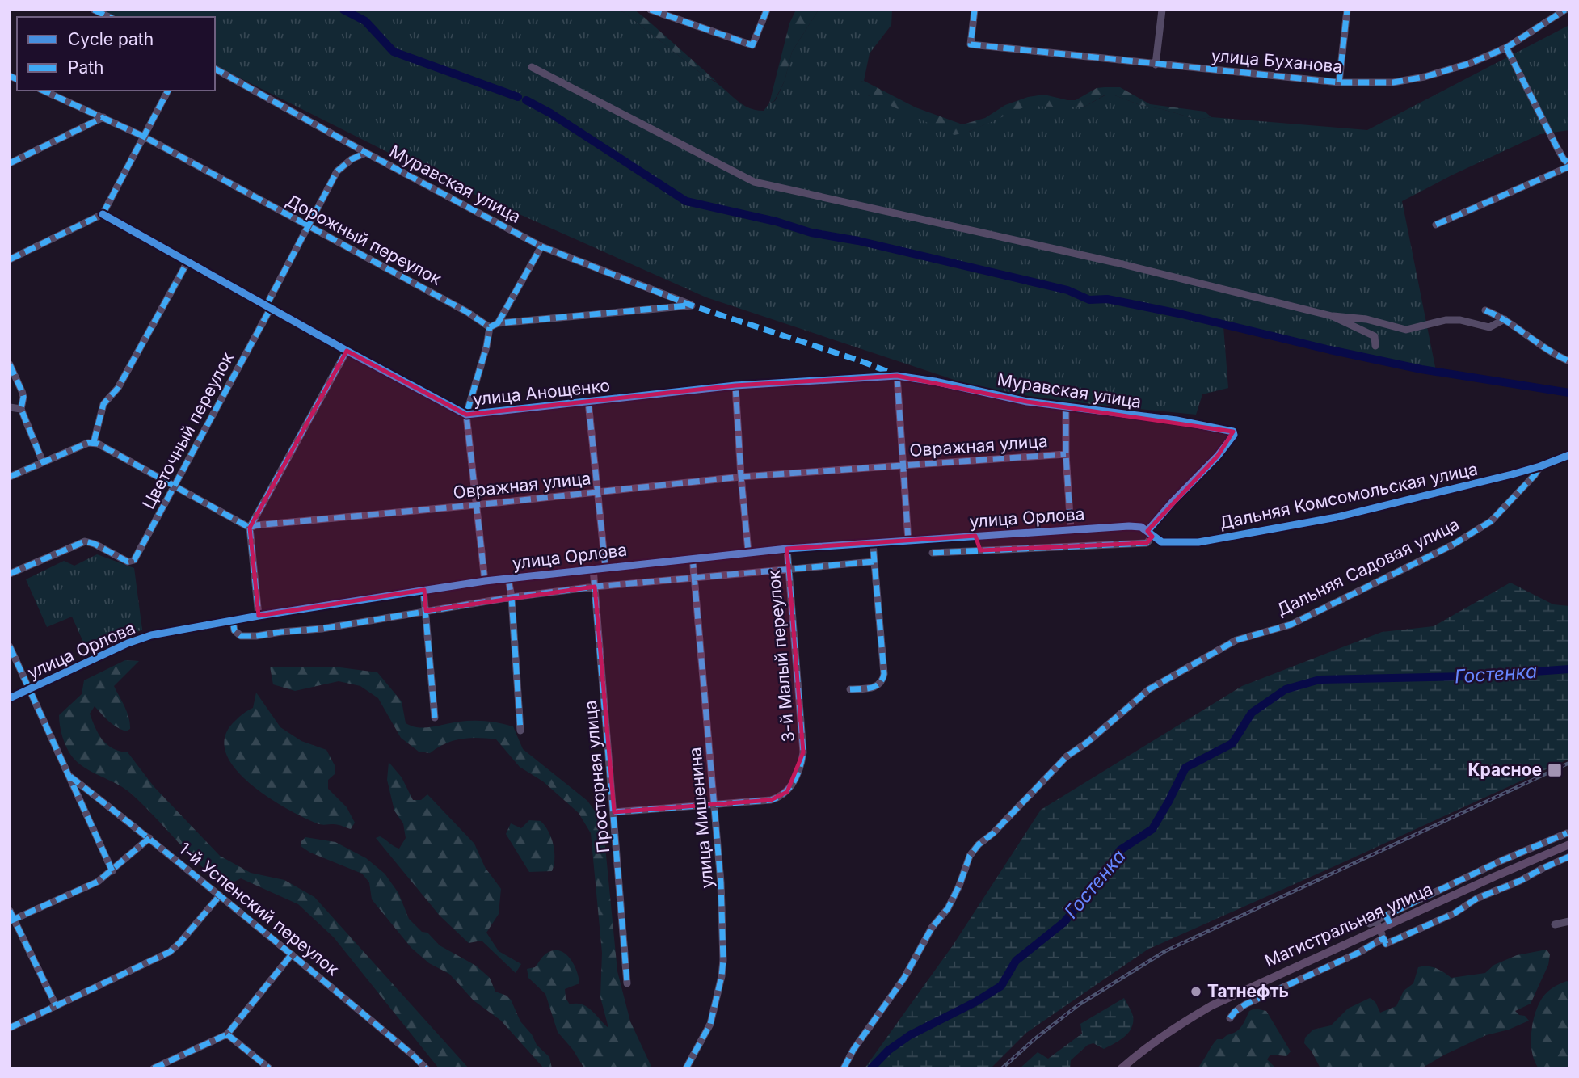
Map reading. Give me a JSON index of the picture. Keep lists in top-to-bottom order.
{
  "streets": {
    "main road": ["Магистральная улица"],
    "street": [
      "улица Буханова",
      "Муравская улица",
      "Дорожный переулок",
      "улица Анощенко",
      "Цветочный переулок",
      "Овражная улица",
      "Дальняя Комсомольская улица",
      "улица Орлова",
      "Дальняя Садовая улица",
      "3-й Малый переулок",
      "Просторная улица",
      "улица Мишенина",
      "1-й Успенский переулок"
    ]
  },
  "crossings": [
    ["Муравская улица", "улица Анощенко"],
    ["Муравская улица", "Цветочный переулок"],
    ["Муравская улица", "улица Орлова"],
    ["Дорожный переулок", "Цветочный переулок"],
    ["улица Анощенко", "Цветочный переулок"],
    ["Дальняя Комсомольская улица", "улица Орлова"],
    ["Дальняя Комсомольская улица", "Дальняя Садовая улица"],
    ["улица Орлова", "3-й Малый переулок"],
    ["улица Орлова", "Просторная улица"],
    ["улица Орлова", "улица Мишенина"],
    ["улица Орлова", "1-й Успенский переулок"],
    ["3-й Малый переулок", "улица Мишенина"]
  ],
  "water": ["Гостенка"],
  "places": {
    "transit": ["Красное"],
    "other": ["Татнефть"]
  },
  "legend": ["Cycle path", "Path"]
}
